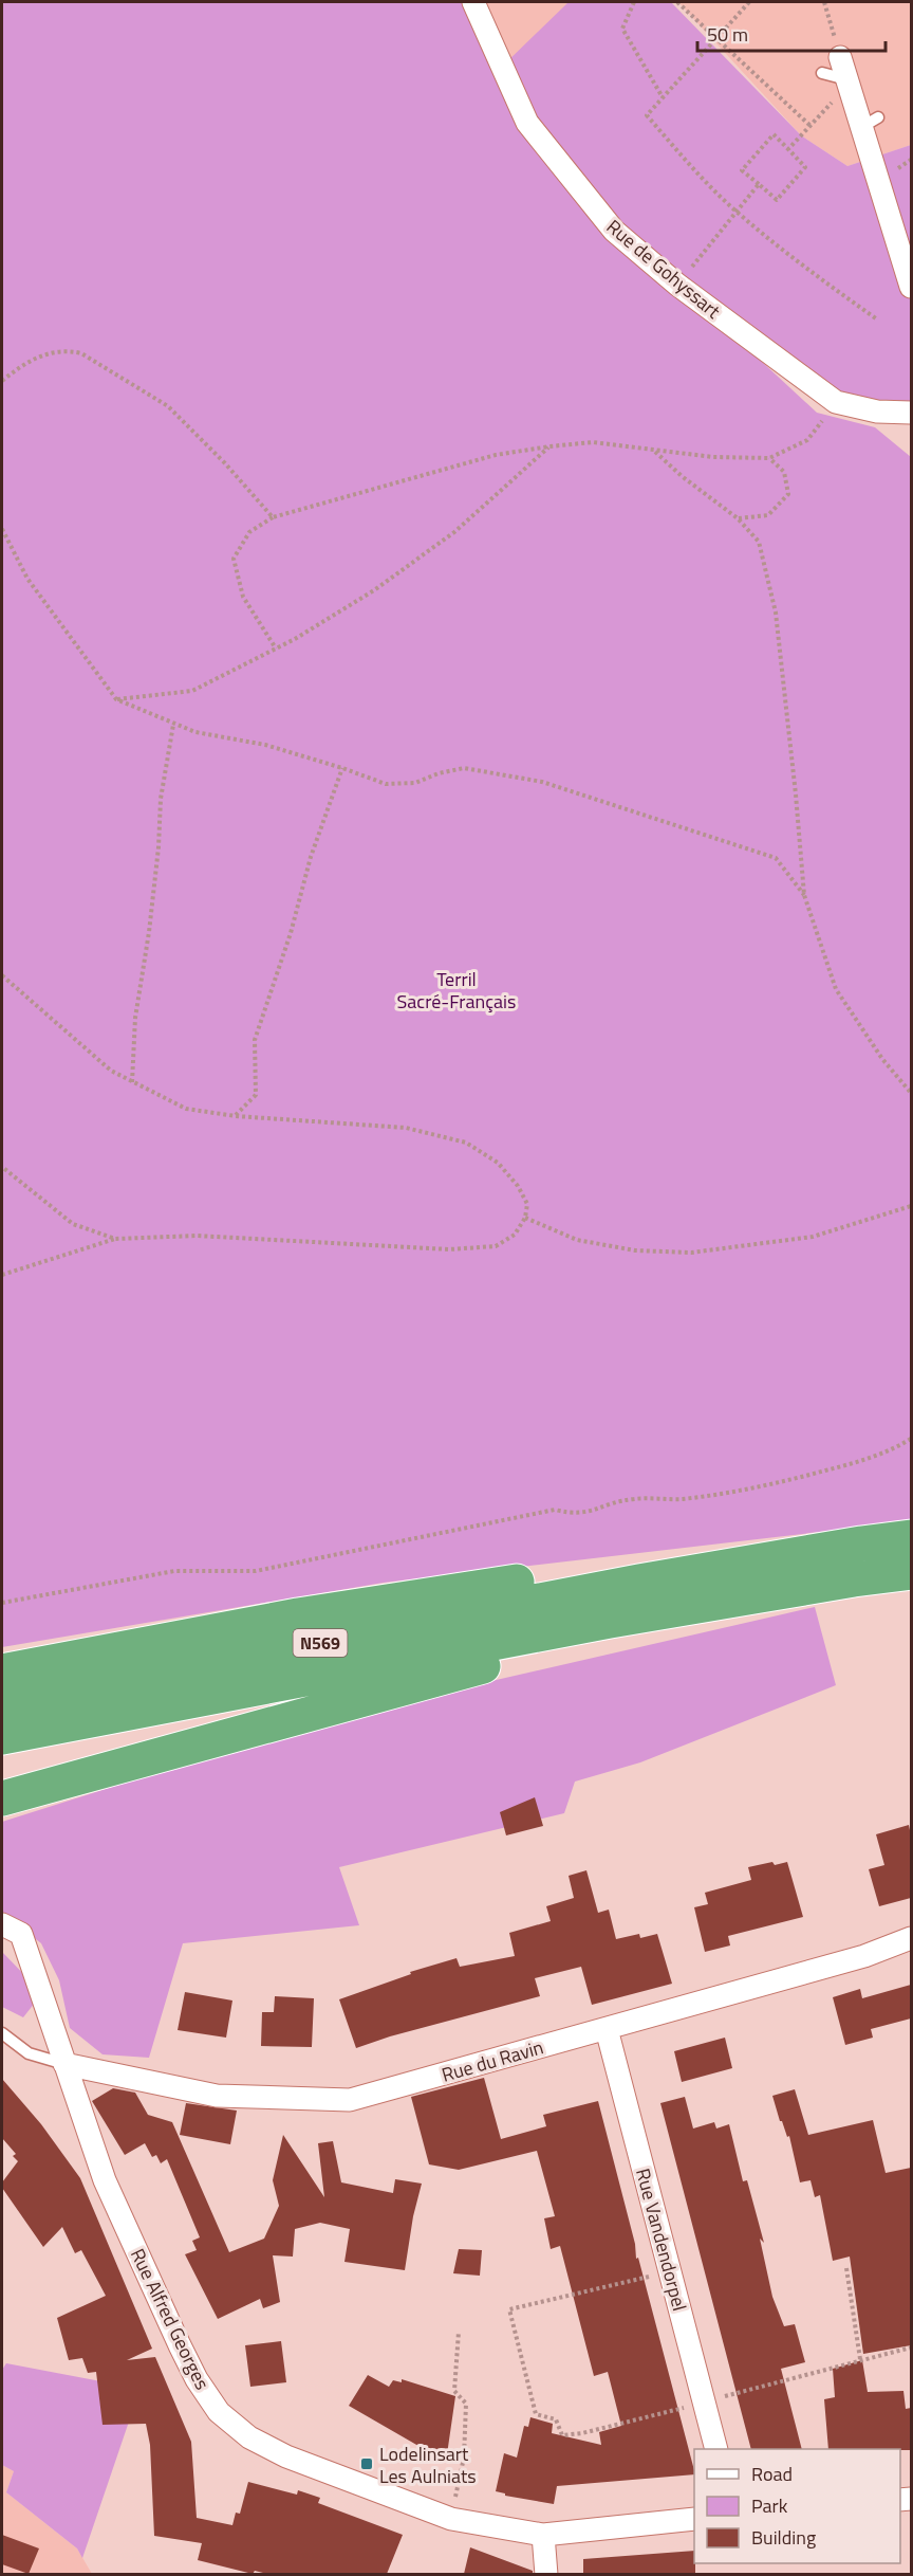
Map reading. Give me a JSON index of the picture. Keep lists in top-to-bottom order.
{
  "streets": {
    "highway": ["N569"],
    "street": [
      "Rue de Gohyssart",
      "Rue du Ravin",
      "Rue Vandendorpel",
      "Rue Alfred Georges"
    ]
  },
  "crossings": [
    ["Rue du Ravin", "Rue Vandendorpel"],
    ["Rue du Ravin", "Rue Alfred Georges"]
  ],
  "parks": ["Terril Sacré-Français"],
  "places": {
    "transit": ["Lodelinsart Les Aulniats"]
  },
  "legend": ["Road", "Park", "Building"],
  "scale_bar": "50 m"
}
